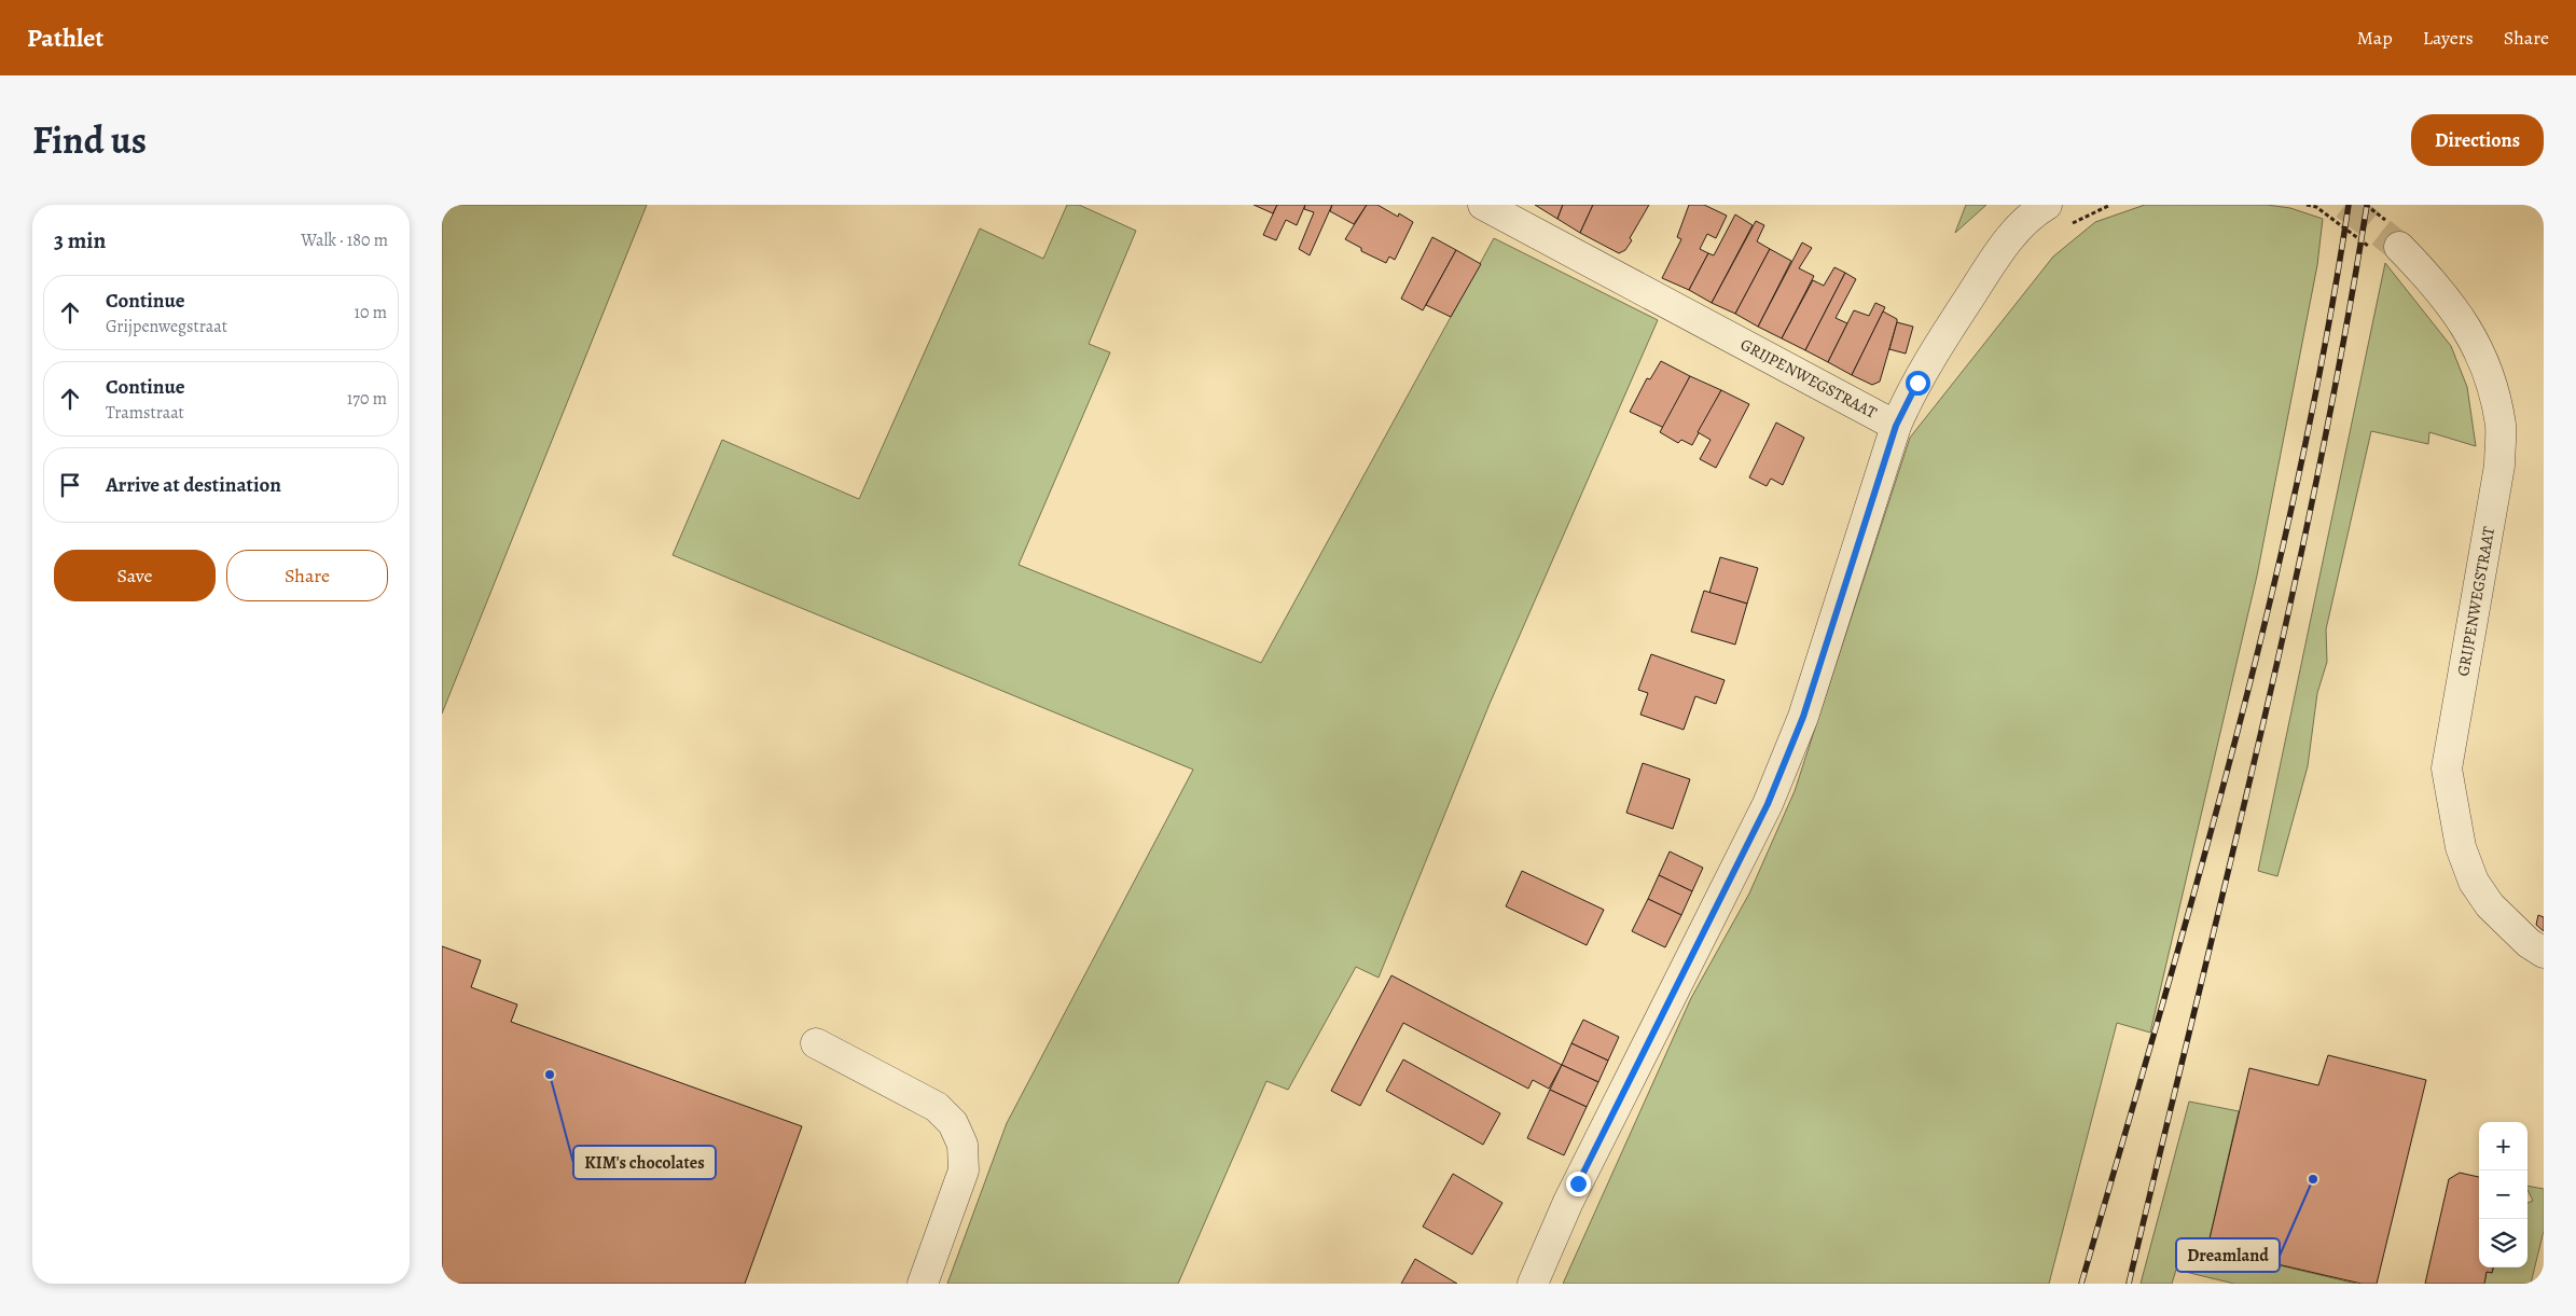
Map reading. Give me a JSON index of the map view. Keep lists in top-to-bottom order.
{
  "streets": {
    "street": ["GRIJPENWEGSTRAAT"]
  },
  "places": ["KIM's chocolates", "Dreamland"],
  "page": {
    "header": "Pathlet",
    "nav": ["Map", "Layers", "Share"],
    "title": "Find us",
    "buttons": [
      "Directions",
      ["Save", "Share"]
    ],
    "heading": ["3 min", "Walk · 180 m"],
    "list": [
      ["Continue", "Grijpenwegstraat", "10 m"],
      ["Continue", "Tramstraat", "170 m"],
      "Arrive at destination"
    ],
    "map_buttons": ["+", "−"]
  }
}
